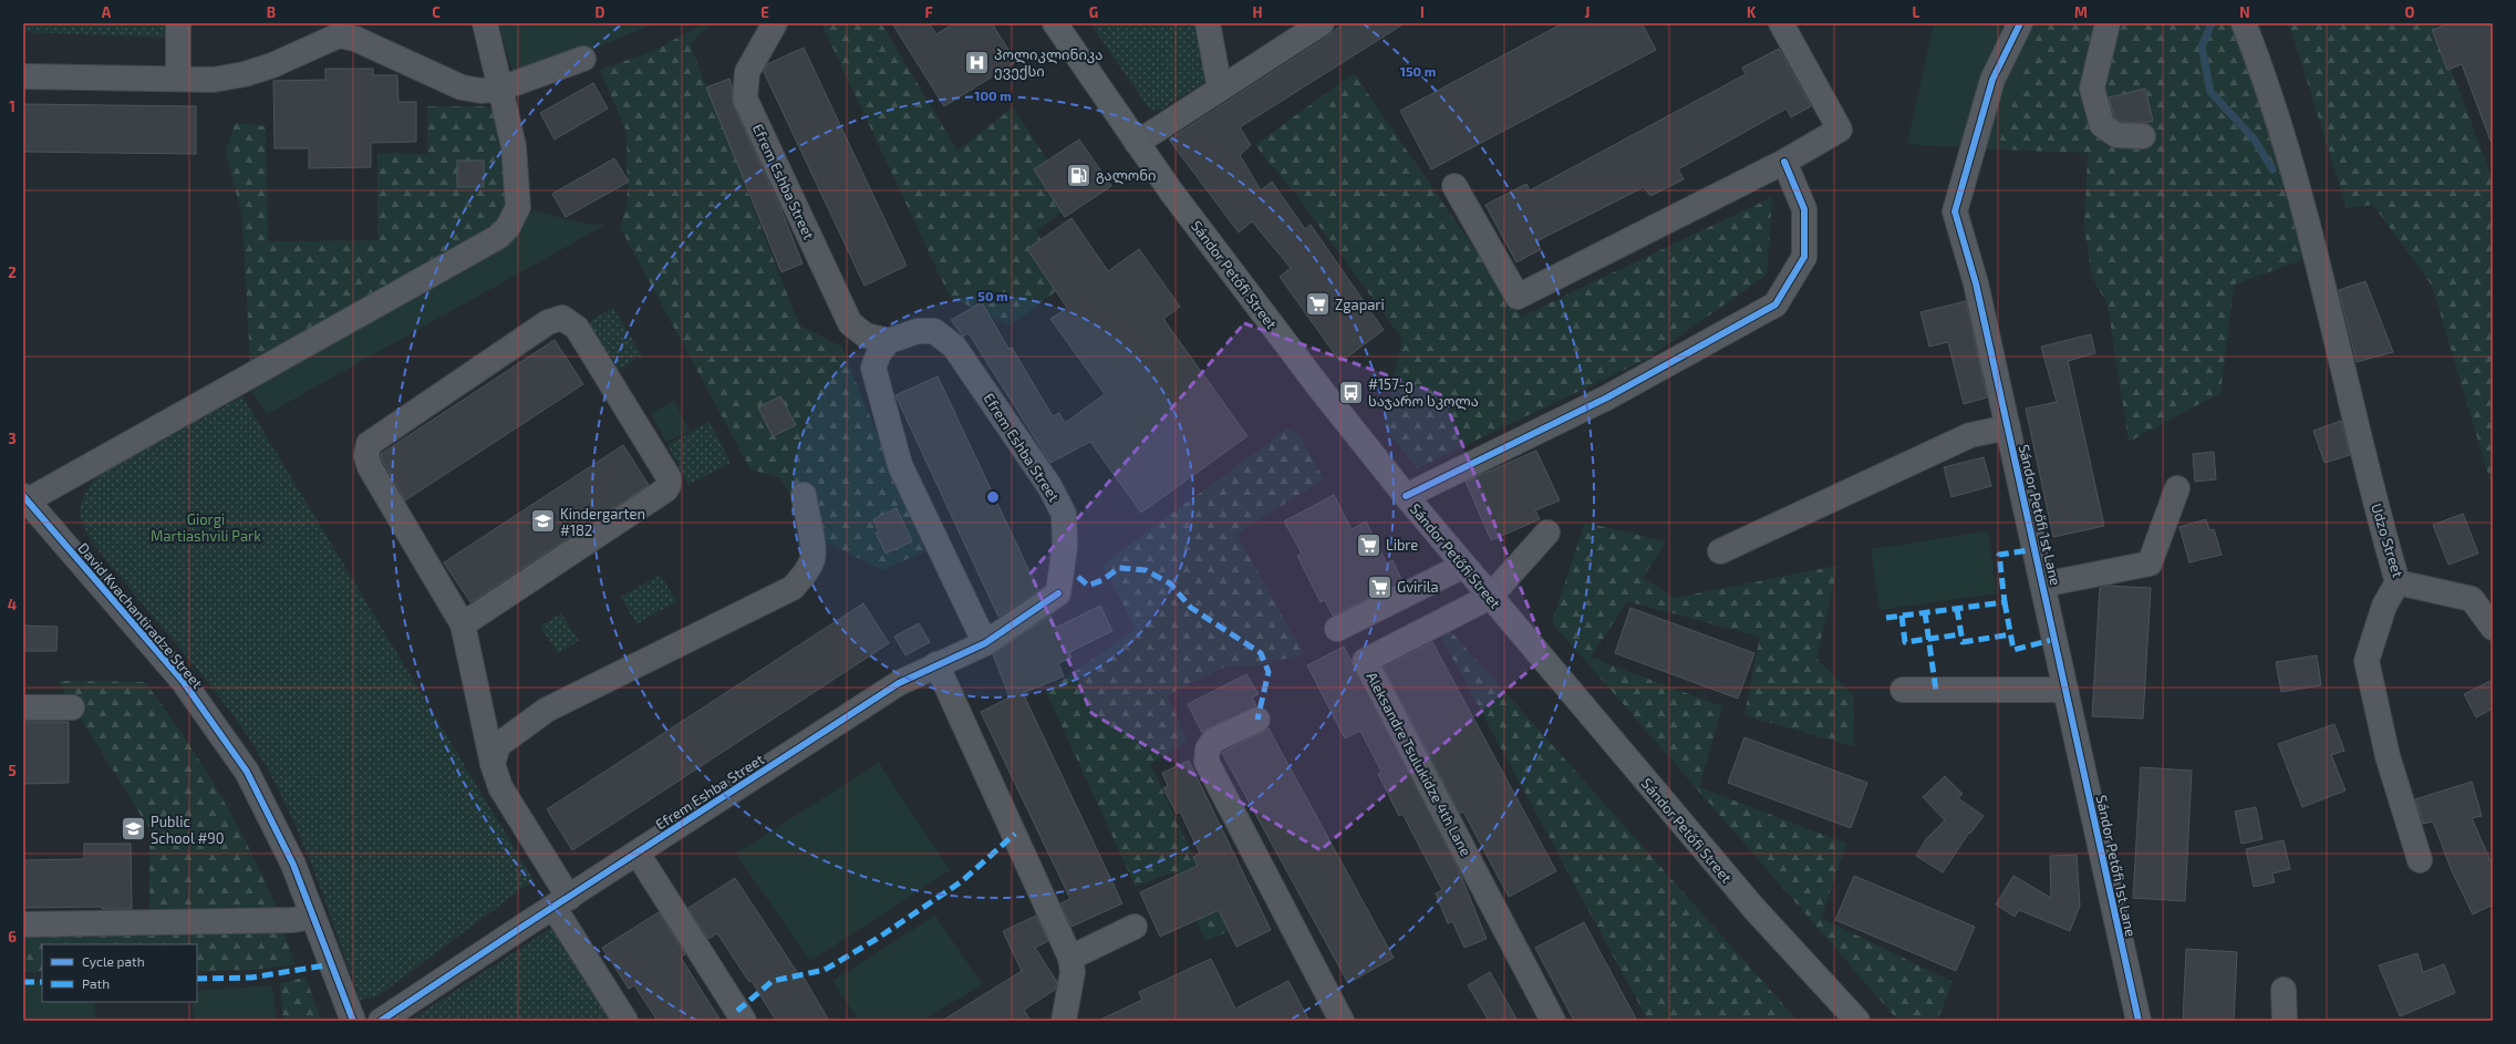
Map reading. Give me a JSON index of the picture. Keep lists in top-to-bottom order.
{
  "streets": {
    "main road": ["Sándor Petőfi Street"],
    "street": [
      "Efrem Eshba Street",
      "Sándor Petőfi 1st Lane",
      "Udzo Street",
      "David Kvachantiradze Street",
      "Aleksandre Tsulukidze 4th Lane"
    ]
  },
  "crossings": [
    ["Sándor Petőfi Street", "Aleksandre Tsulukidze 4th Lane"]
  ],
  "parks": ["Giorgi Martiashvili Park"],
  "places": {
    "hospital": ["პოლიკლინიკა ევექსი"],
    "fuel station": ["გალონი"],
    "supermarket": ["Zgapari", "Libre", "Gvirila"],
    "bus stop": ["#157-ე საჯარო სკოლა"],
    "school or university": ["Kindergarten #182", "Public School #90"]
  },
  "legend": ["Cycle path", "Path"],
  "grid": {
    "columns": [
      "A",
      "B",
      "C",
      "D",
      "E",
      "F",
      "G",
      "H",
      "I",
      "J",
      "K",
      "L",
      "M",
      "N",
      "O"
    ],
    "rows": [
      "1",
      "2",
      "3",
      "4",
      "5",
      "6"
    ]
  },
  "rings": ["150 m", "100 m", "50 m"]
}
